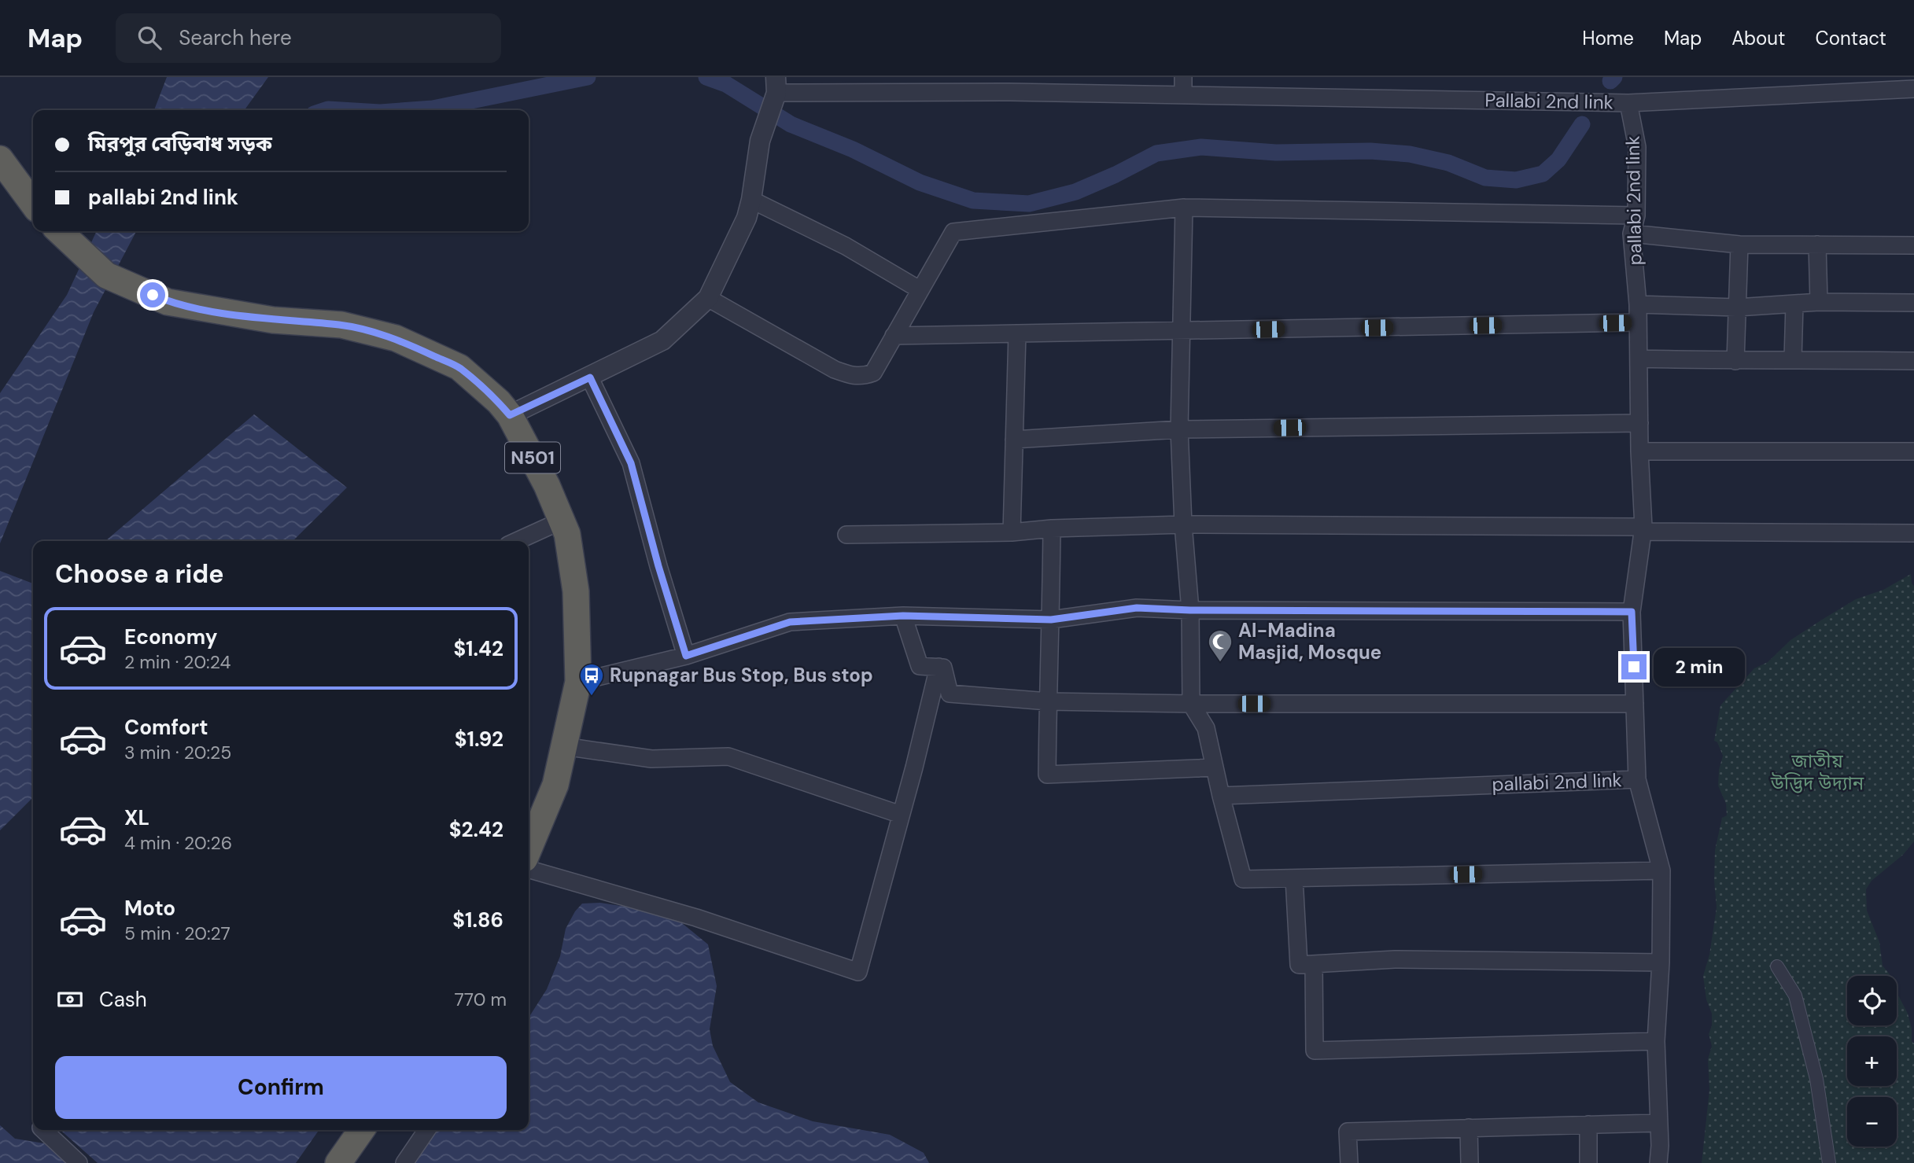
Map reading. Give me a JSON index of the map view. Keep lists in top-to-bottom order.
{
  "streets": {
    "highway": ["N501"],
    "street": ["Pallabi 2nd link", "pallabi 2nd link"]
  },
  "crossings": [
    ["Pallabi 2nd link", "pallabi 2nd link"]
  ],
  "parks": ["জাতীয় উদ্ভিদ উদ্যান"],
  "places": {
    "mosque": ["Al-Madina Masjid, Mosque"],
    "bus stop": ["Rupnagar Bus Stop, Bus stop"]
  },
  "page": {
    "header": "Map",
    "search": "Search here",
    "nav": [
      "Home",
      "Map",
      "About",
      "Contact"
    ],
    "banner": ["মিরপুর বেড়িবাধ সড়ক", "pallabi 2nd link"],
    "heading": "Choose a ride",
    "list": [
      {
        "name": "Economy",
        "note": "2 min · 20:24",
        "value": "$1.42"
      },
      {
        "name": "Comfort",
        "note": "3 min · 20:25",
        "value": "$1.92"
      },
      {
        "name": "XL",
        "note": "4 min · 20:26",
        "value": "$2.42"
      },
      {
        "name": "Moto",
        "note": "5 min · 20:27",
        "value": "$1.86"
      }
    ],
    "bubble": "2 min",
    "pay": ["Cash", "770 m"],
    "map_buttons": ["+", "−"],
    "buttons": "Confirm"
  }
}
